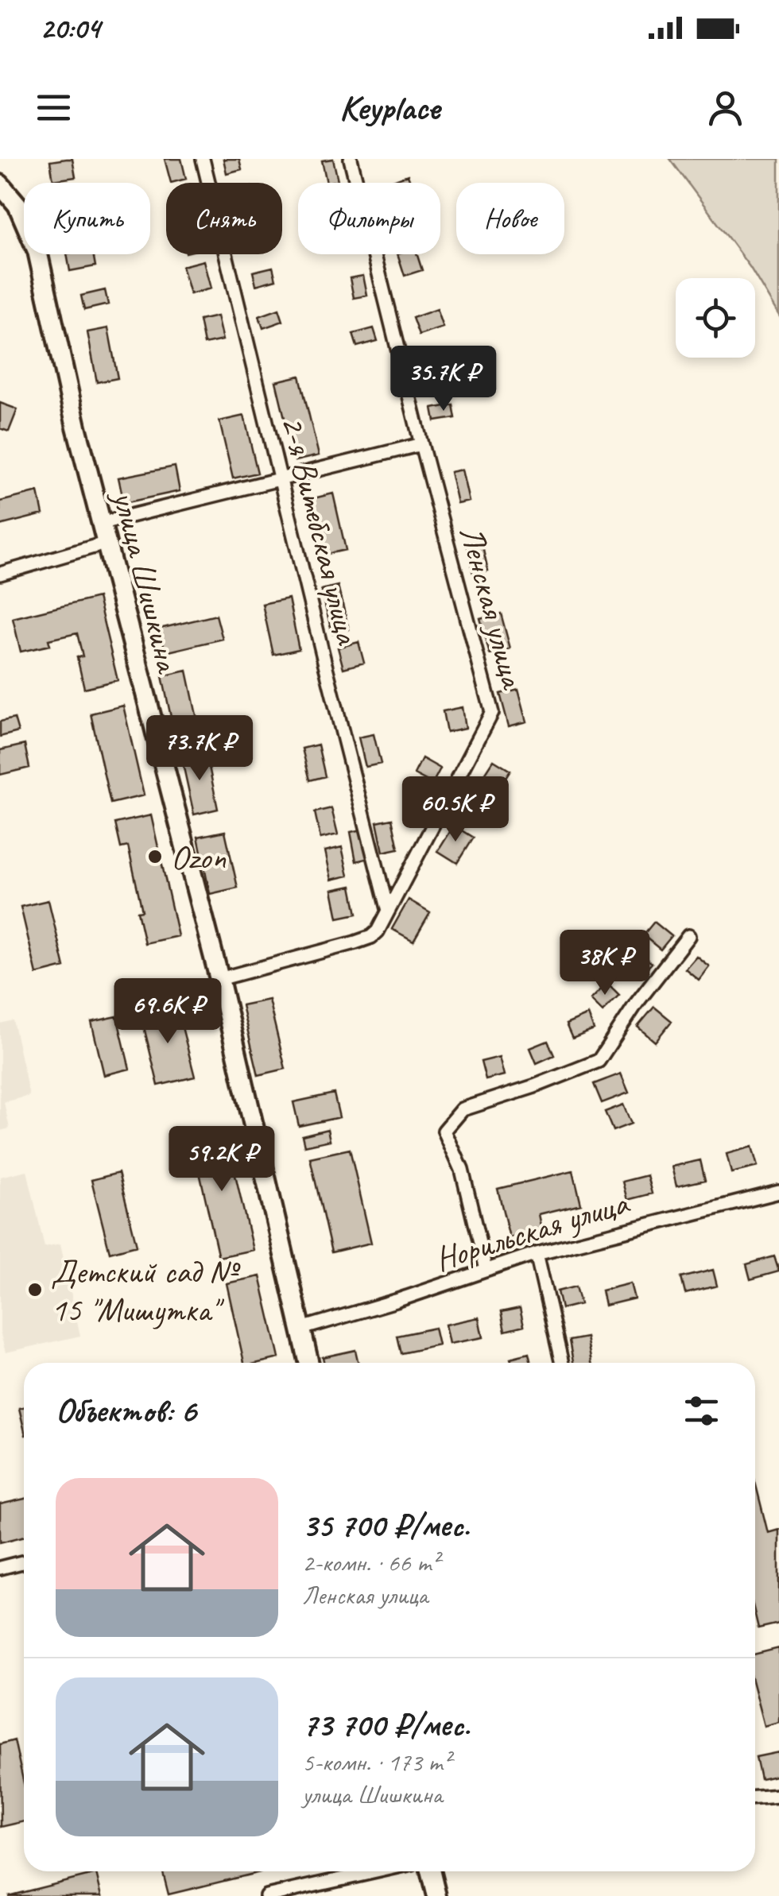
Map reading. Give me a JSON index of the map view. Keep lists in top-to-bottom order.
{
  "streets": {
    "main road": ["улица Шишкина"],
    "street": ["2-я Витебская улица", "Ленская улица", "Норильская улица"]
  },
  "crossings": [
    ["2-я Витебская улица", "Ленская улица"],
    ["улица Шишкина", "Ленская улица"],
    ["улица Шишкина", "Норильская улица"]
  ],
  "places": ["Ozon", "Детский сад № 15 \"Мишутка\""],
  "page": {
    "status": "20:04",
    "header": "Keyplace",
    "chip": [
      "Купить",
      "Снять",
      "Фильтры",
      "Новое"
    ],
    "price": [
      "35.7K ₽",
      "73.7K ₽",
      "60.5K ₽",
      "38K ₽",
      "69.6K ₽",
      "59.2K ₽"
    ],
    "heading": "Объектов: 6",
    "list": [
      {
        "name": "35 700 ₽/мес.",
        "note": "2-комн. · 66 m² · Ленская улица"
      },
      {
        "name": "73 700 ₽/мес.",
        "note": "5-комн. · 173 m² · улица Шишкина"
      }
    ]
  }
}
